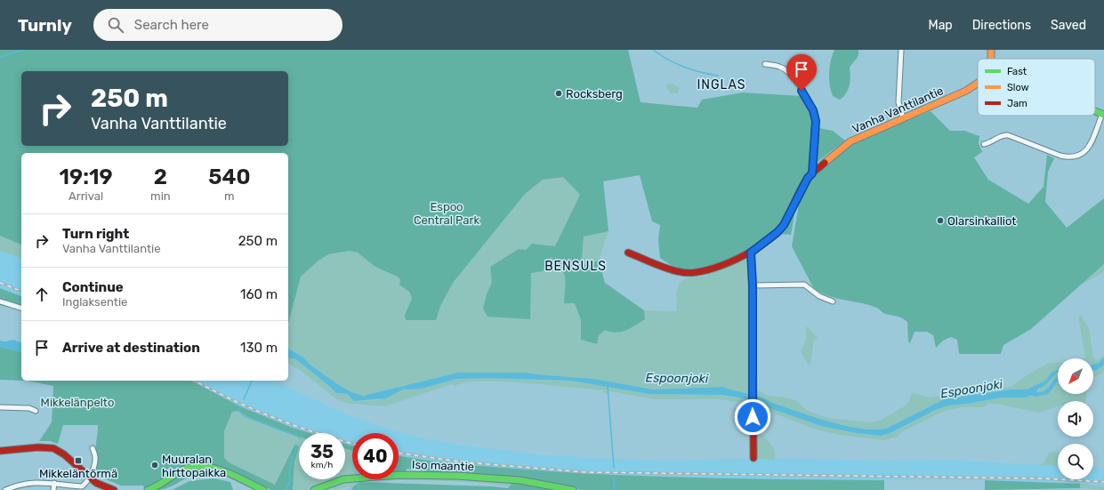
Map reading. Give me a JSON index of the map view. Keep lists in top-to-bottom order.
{
  "streets": {
    "street": ["Vanha Vanttilantie", "Iso maantie"]
  },
  "districts": ["INGLAS", "BENSULS"],
  "water": ["Espoonjoki"],
  "parks": ["Espoo Central Park", "Mikkelänpelto"],
  "places": {
    "other": ["Rocksberg", "Olarsinkalliot", "Muuralan hirttopaikka"],
    "transit": ["Mikkeläntörmä"]
  },
  "legend": ["Fast", "Slow", "Jam"],
  "north": "bottom left",
  "page": {
    "header": "Turnly",
    "search": "Search here",
    "nav": ["Map", "Directions", "Saved"],
    "turn": ["250 m", "Vanha Vanttilantie"],
    "eta": [
      "19:19",
      "Arrival",
      "2",
      "min",
      "540",
      "m"
    ],
    "list": [
      {
        "name": "Turn right",
        "note": "Vanha Vanttilantie",
        "value": "250 m"
      },
      {
        "name": "Continue",
        "note": "Inglaksentie",
        "value": "160 m"
      },
      {
        "name": "Arrive at destination",
        "value": "130 m"
      }
    ],
    "speed": "35 km/h",
    "limit": "40"
  }
}
